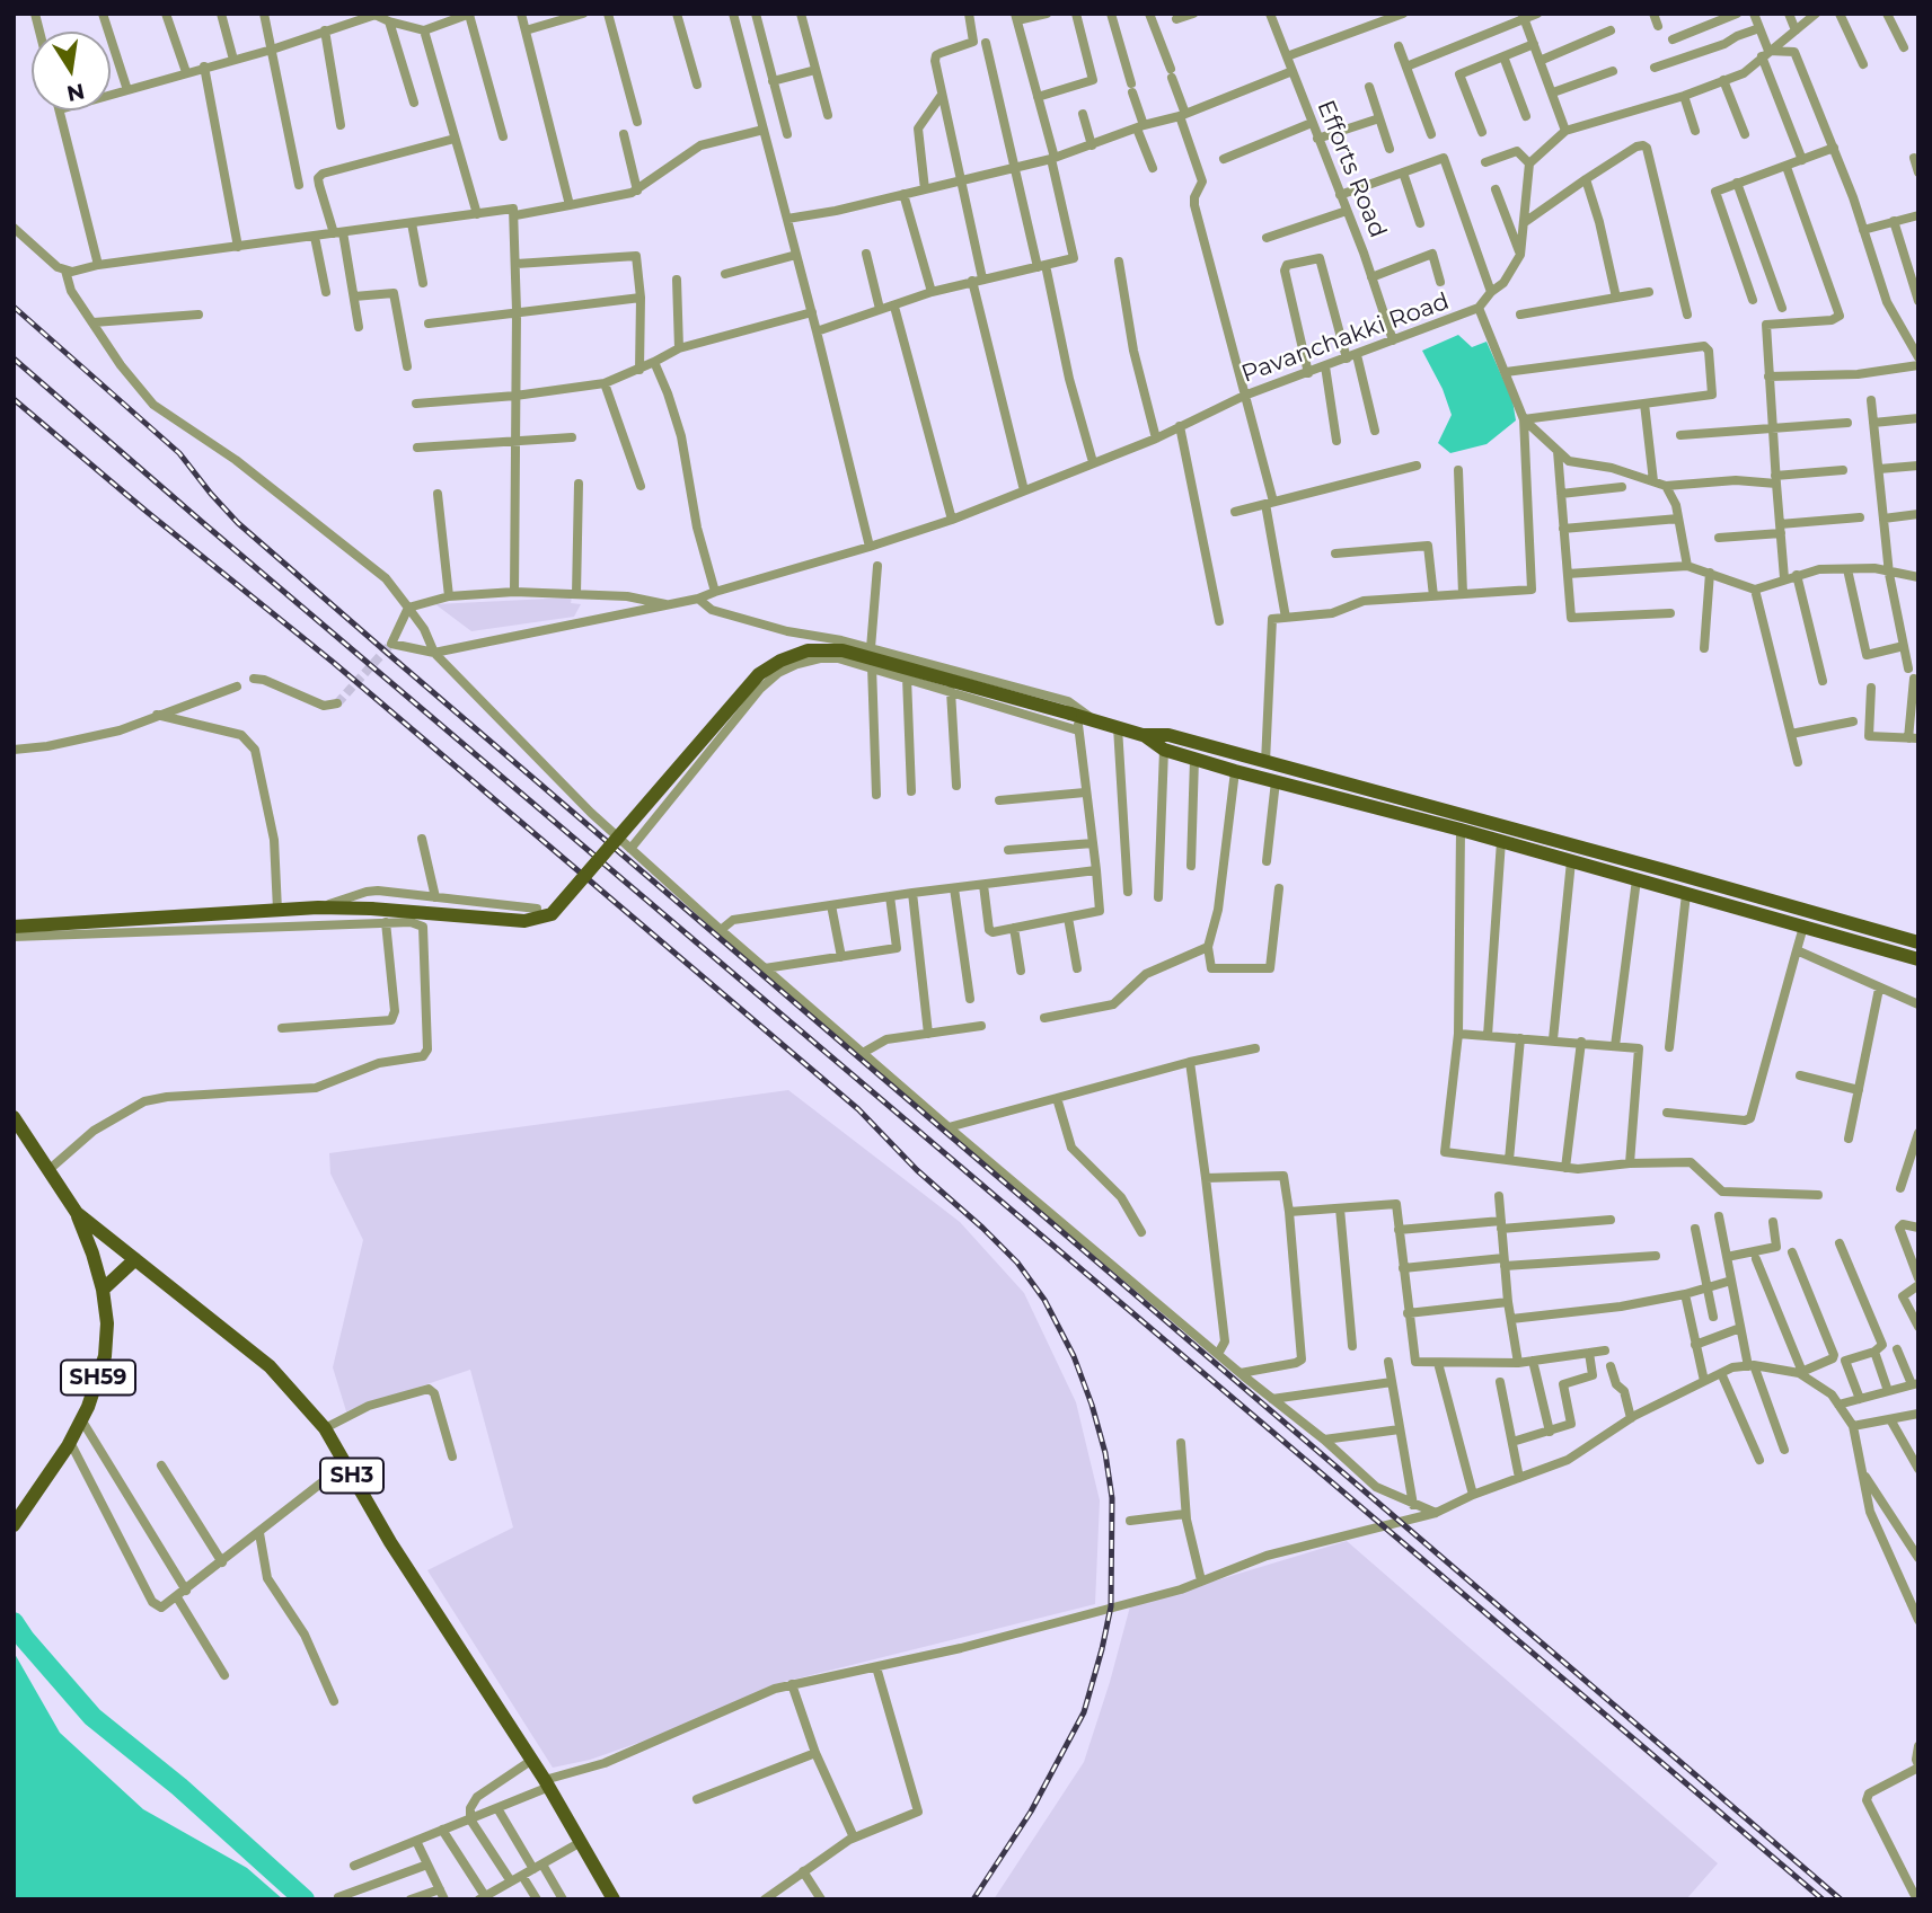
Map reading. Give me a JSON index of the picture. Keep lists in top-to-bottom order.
{
  "streets": {
    "main road": ["SH59", "SH3"],
    "street": ["Efforts Road", "Pavanchakki Road"]
  },
  "crossings": [
    ["Efforts Road", "Pavanchakki Road"],
    ["SH59", "SH3"]
  ],
  "north": "bottom"
}
